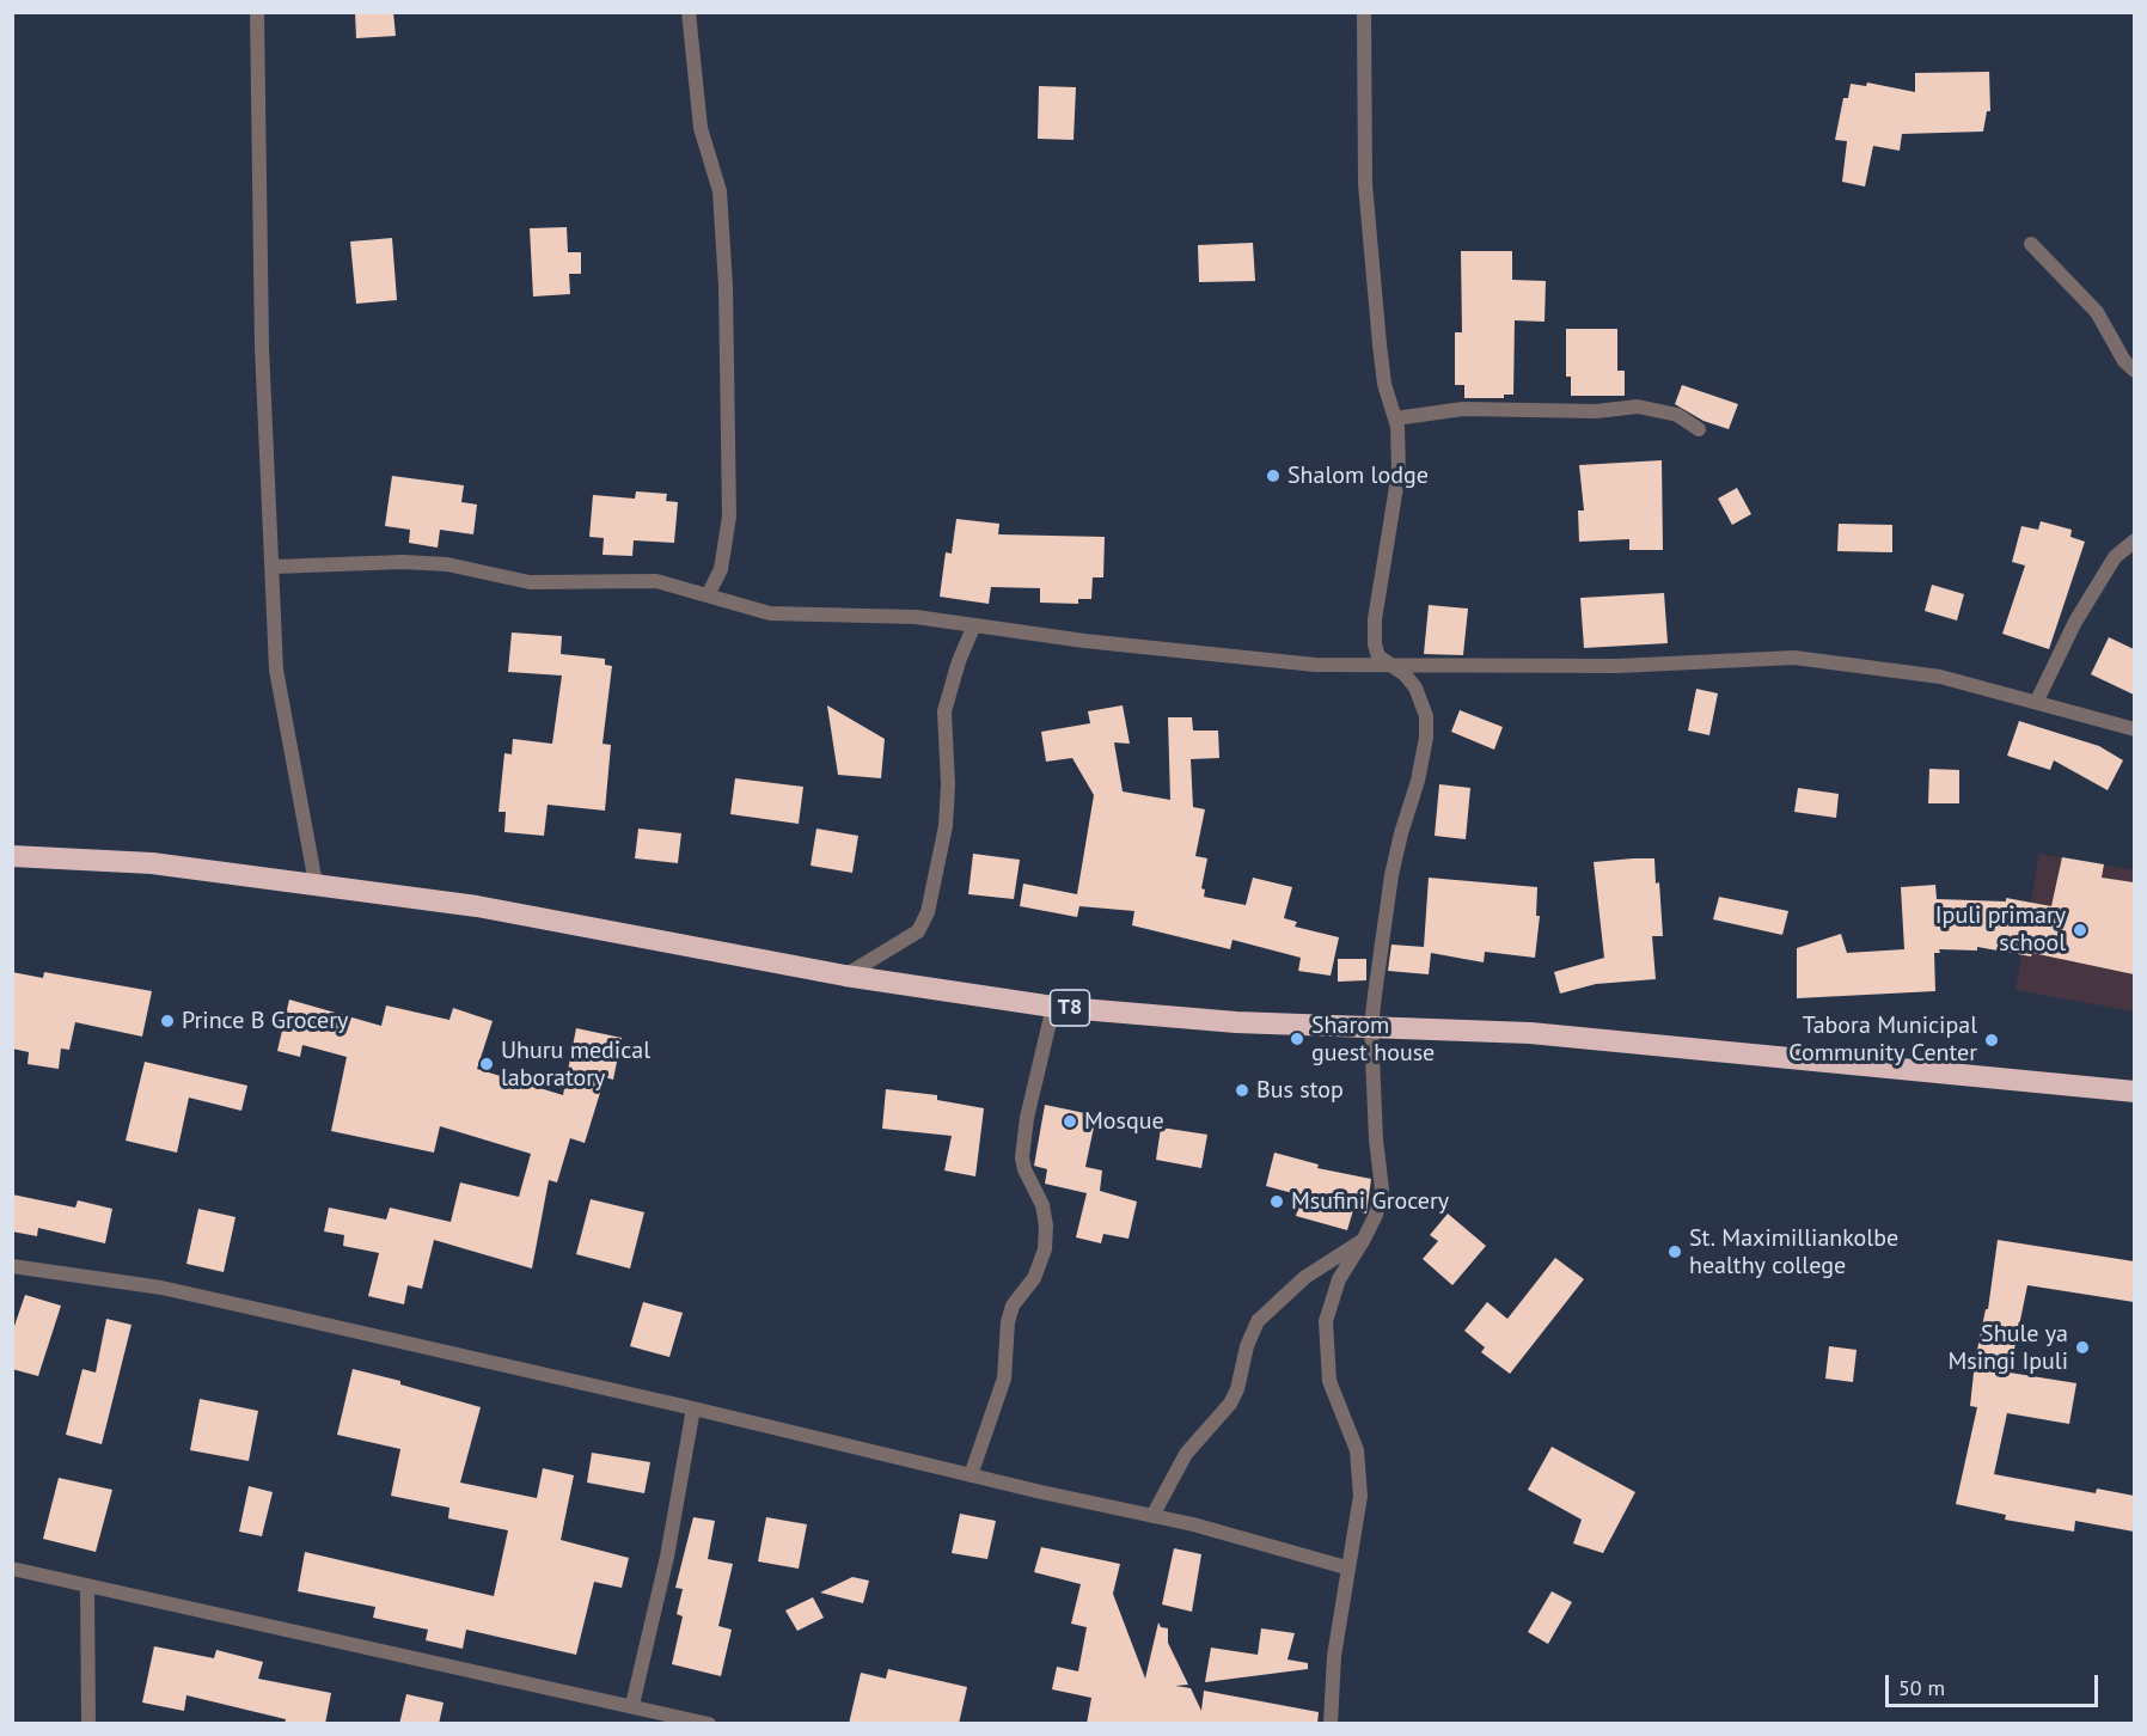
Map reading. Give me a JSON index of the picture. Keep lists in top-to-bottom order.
{
  "streets": {
    "highway": ["T8"]
  },
  "places": [
    "Shalom lodge",
    "Ipuli primary school",
    "Prince B Grocery",
    "Sharom guest house",
    "Tabora Municipal Community Center",
    "Uhuru medical laboratory",
    "Bus stop",
    "Mosque",
    "Msufini Grocery",
    "St. Maximilliankolbe healthy college",
    "Shule ya Msingi Ipuli"
  ],
  "scale_bar": "50 m"
}
